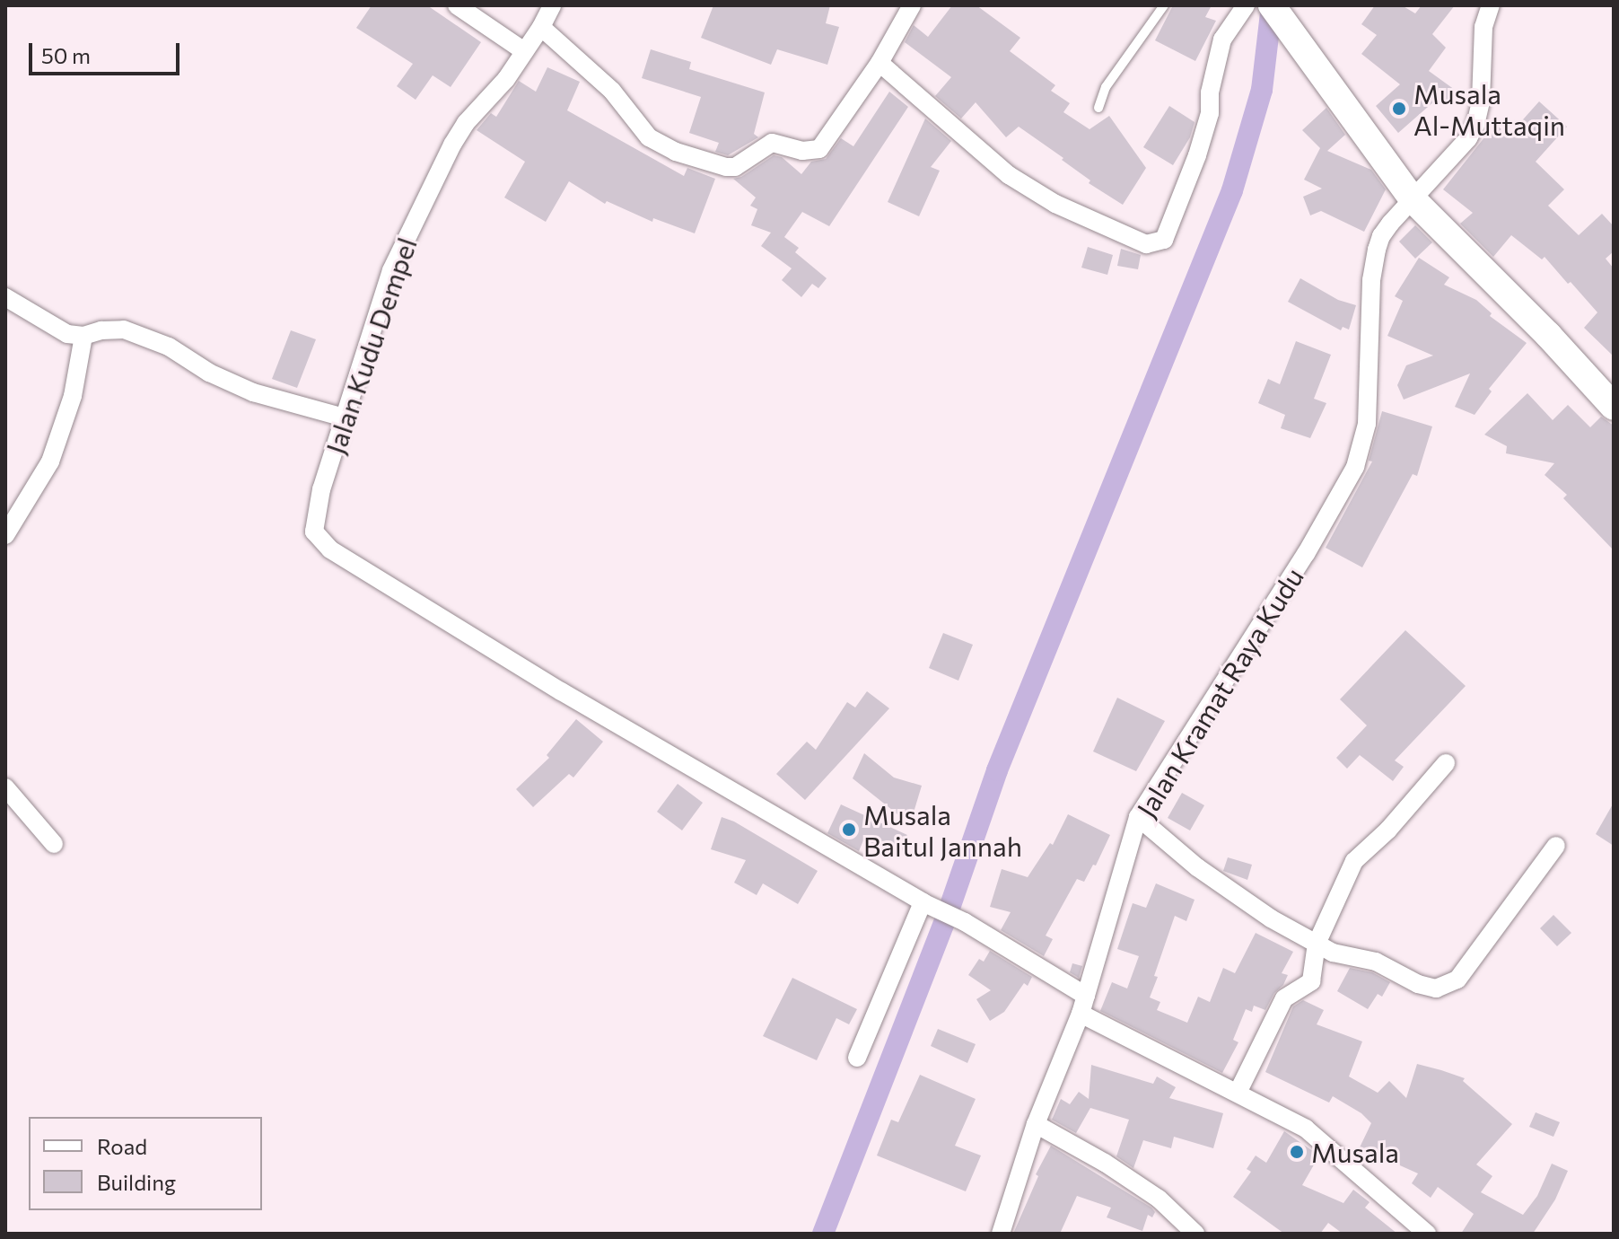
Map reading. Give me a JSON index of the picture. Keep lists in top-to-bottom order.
{
  "streets": {
    "street": ["Jalan Kudu Dempel", "Jalan Kramat Raya Kudu"]
  },
  "places": ["Musala Al-Muttaqin", "Musala Baitul Jannah", "Musala"],
  "legend": ["Road", "Building"],
  "scale_bar": "50 m"
}
